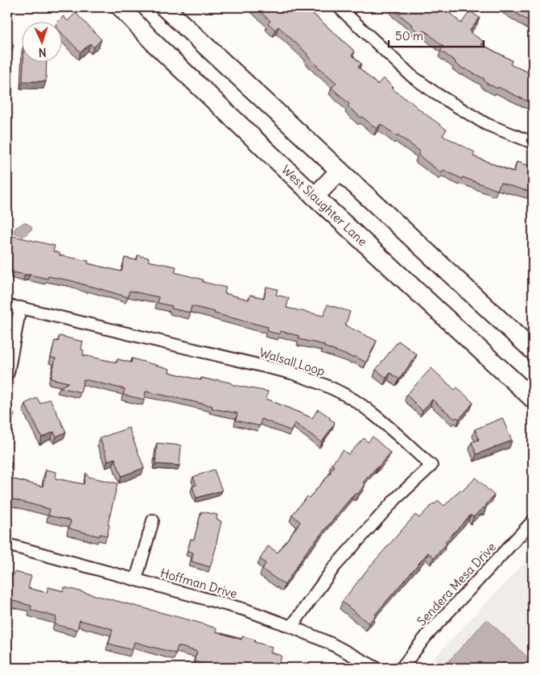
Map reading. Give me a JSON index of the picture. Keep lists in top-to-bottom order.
{
  "streets": {
    "main road": ["West Slaughter Lane"],
    "street": ["Walsall Loop", "Hoffman Drive", "Sendera Mesa Drive"]
  },
  "crossings": [
    ["Walsall Loop", "Hoffman Drive"]
  ],
  "scale_bar": "50 m",
  "north": "bottom"
}
